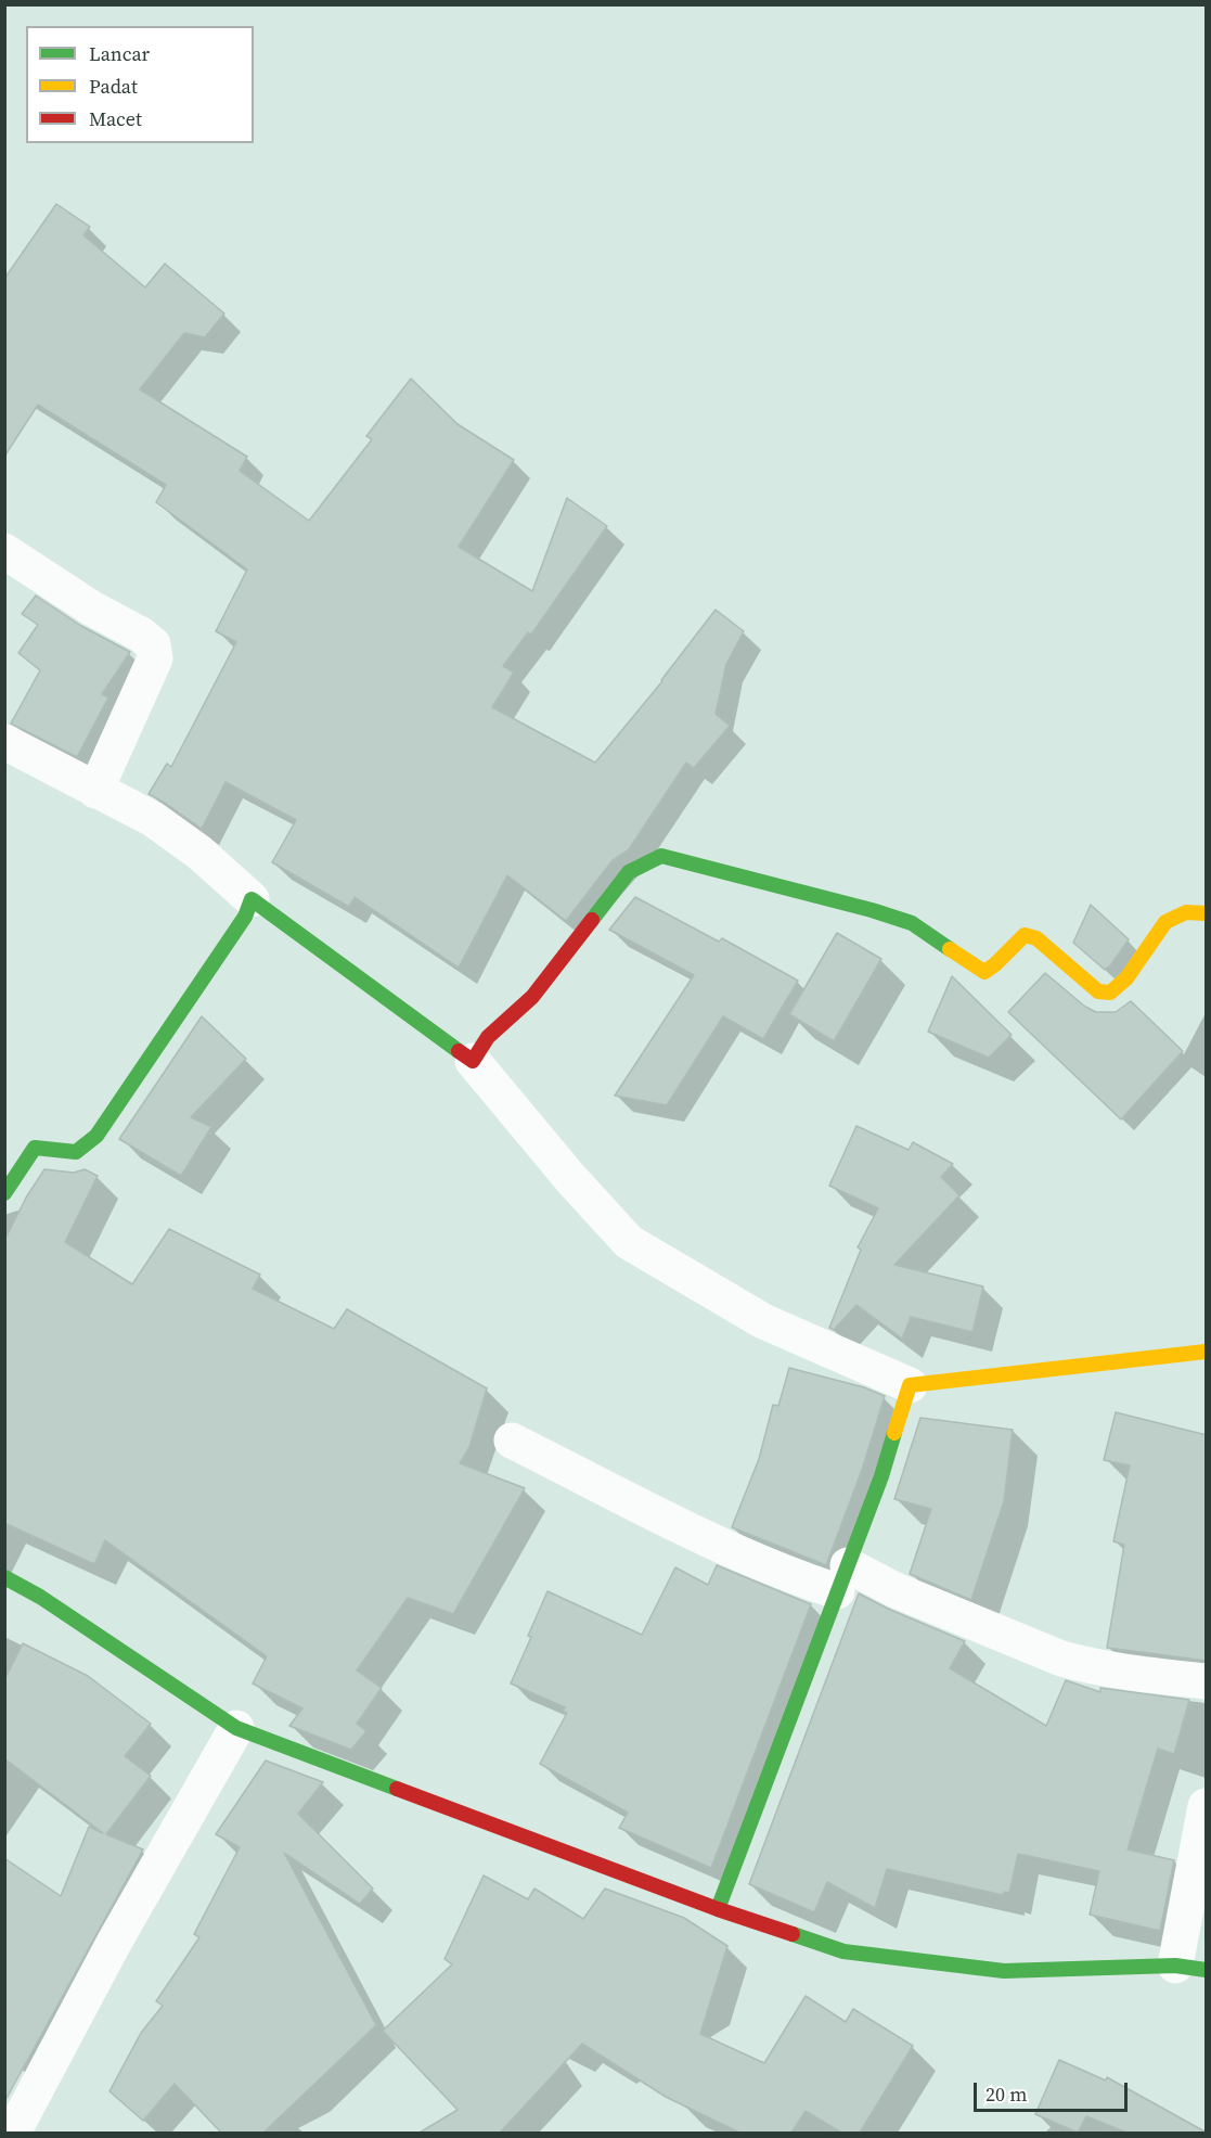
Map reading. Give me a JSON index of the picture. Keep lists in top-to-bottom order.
{
  "legend": ["Lancar", "Padat", "Macet"],
  "scale_bar": "20 m"
}
